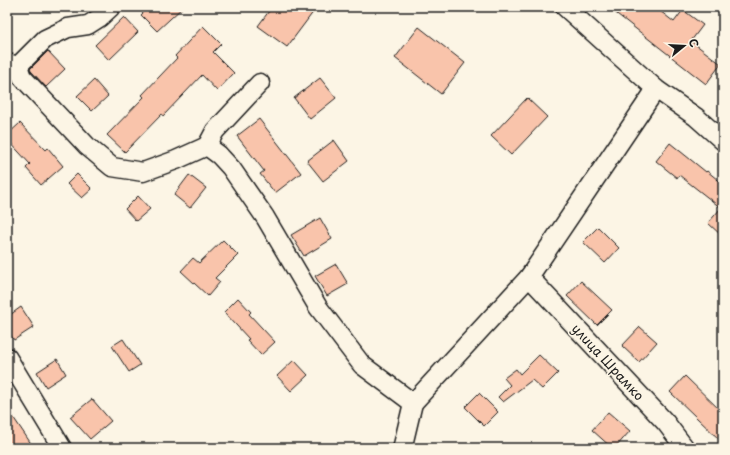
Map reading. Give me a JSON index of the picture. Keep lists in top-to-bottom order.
{
  "streets": {
    "street": ["улица Шрамко"]
  },
  "north": "right"
}
